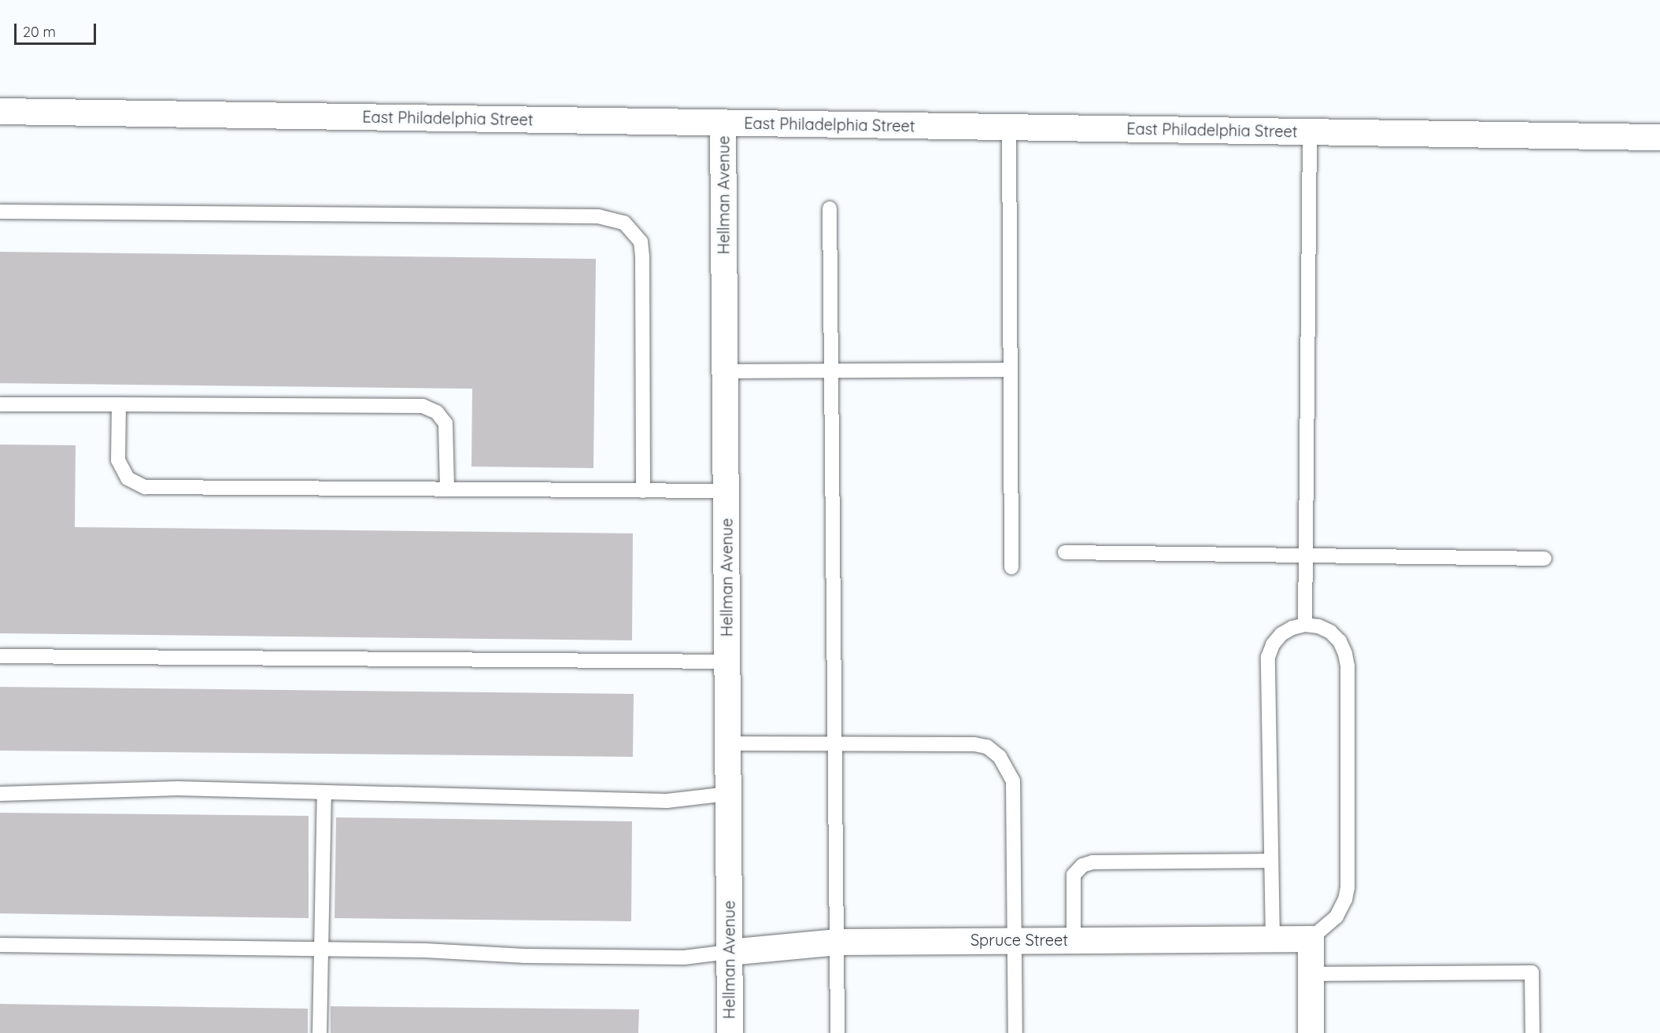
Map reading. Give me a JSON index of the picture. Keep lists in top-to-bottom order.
{
  "streets": {
    "street": ["East Philadelphia Street", "Hellman Avenue", "Spruce Street"]
  },
  "crossings": [
    ["East Philadelphia Street", "Hellman Avenue"],
    ["Hellman Avenue", "Spruce Street"]
  ],
  "scale_bar": "20 m"
}
